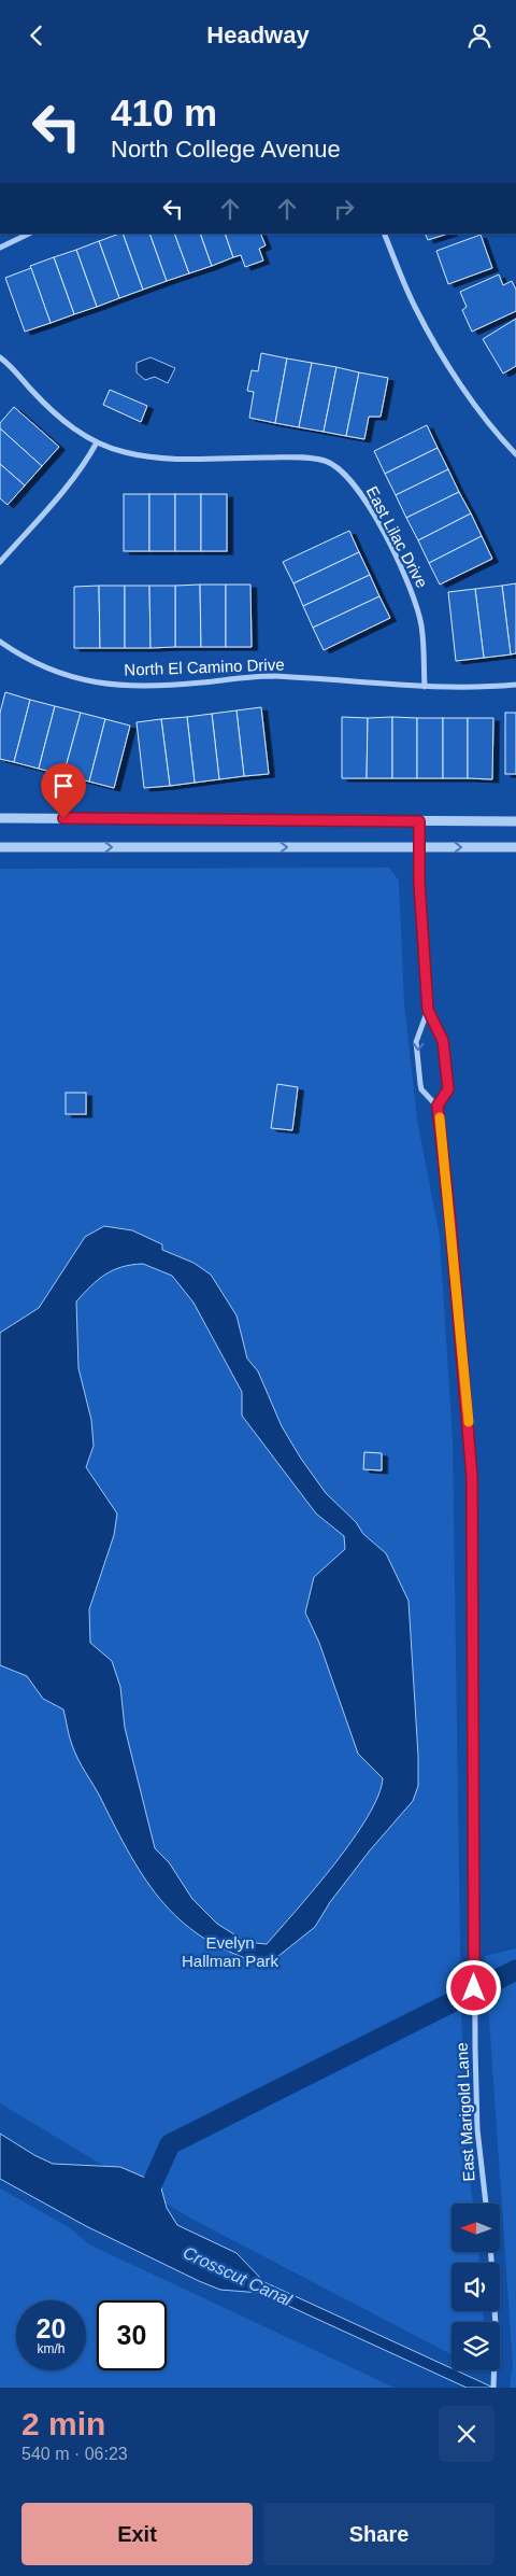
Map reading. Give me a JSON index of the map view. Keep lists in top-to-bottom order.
{
  "streets": {
    "street": ["East Lilac Drive", "North El Camino Drive", "East Marigold Lane"]
  },
  "crossings": [
    ["East Lilac Drive", "North El Camino Drive"]
  ],
  "water": ["Crosscut Canal"],
  "parks": ["Evelyn Hallman Park"],
  "north": "left",
  "page": {
    "header": "Headway",
    "turn": ["410 m", "North College Avenue"],
    "speed": "20 km/h",
    "limit": "30",
    "heading": ["2 min", "540 m · 06:23"],
    "buttons": ["Exit", "Share"]
  }
}
